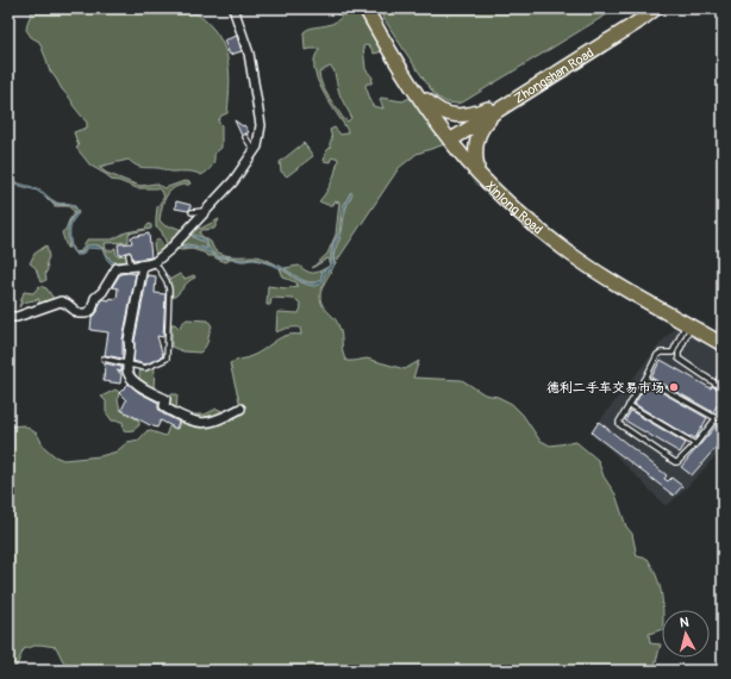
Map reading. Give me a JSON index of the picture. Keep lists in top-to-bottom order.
{
  "streets": {
    "main road": ["Zhongshan Road", "Xinlong Road"]
  },
  "crossings": [
    ["Zhongshan Road", "Xinlong Road"]
  ],
  "places": ["德利二手车交易市场"],
  "north": "top"
}
